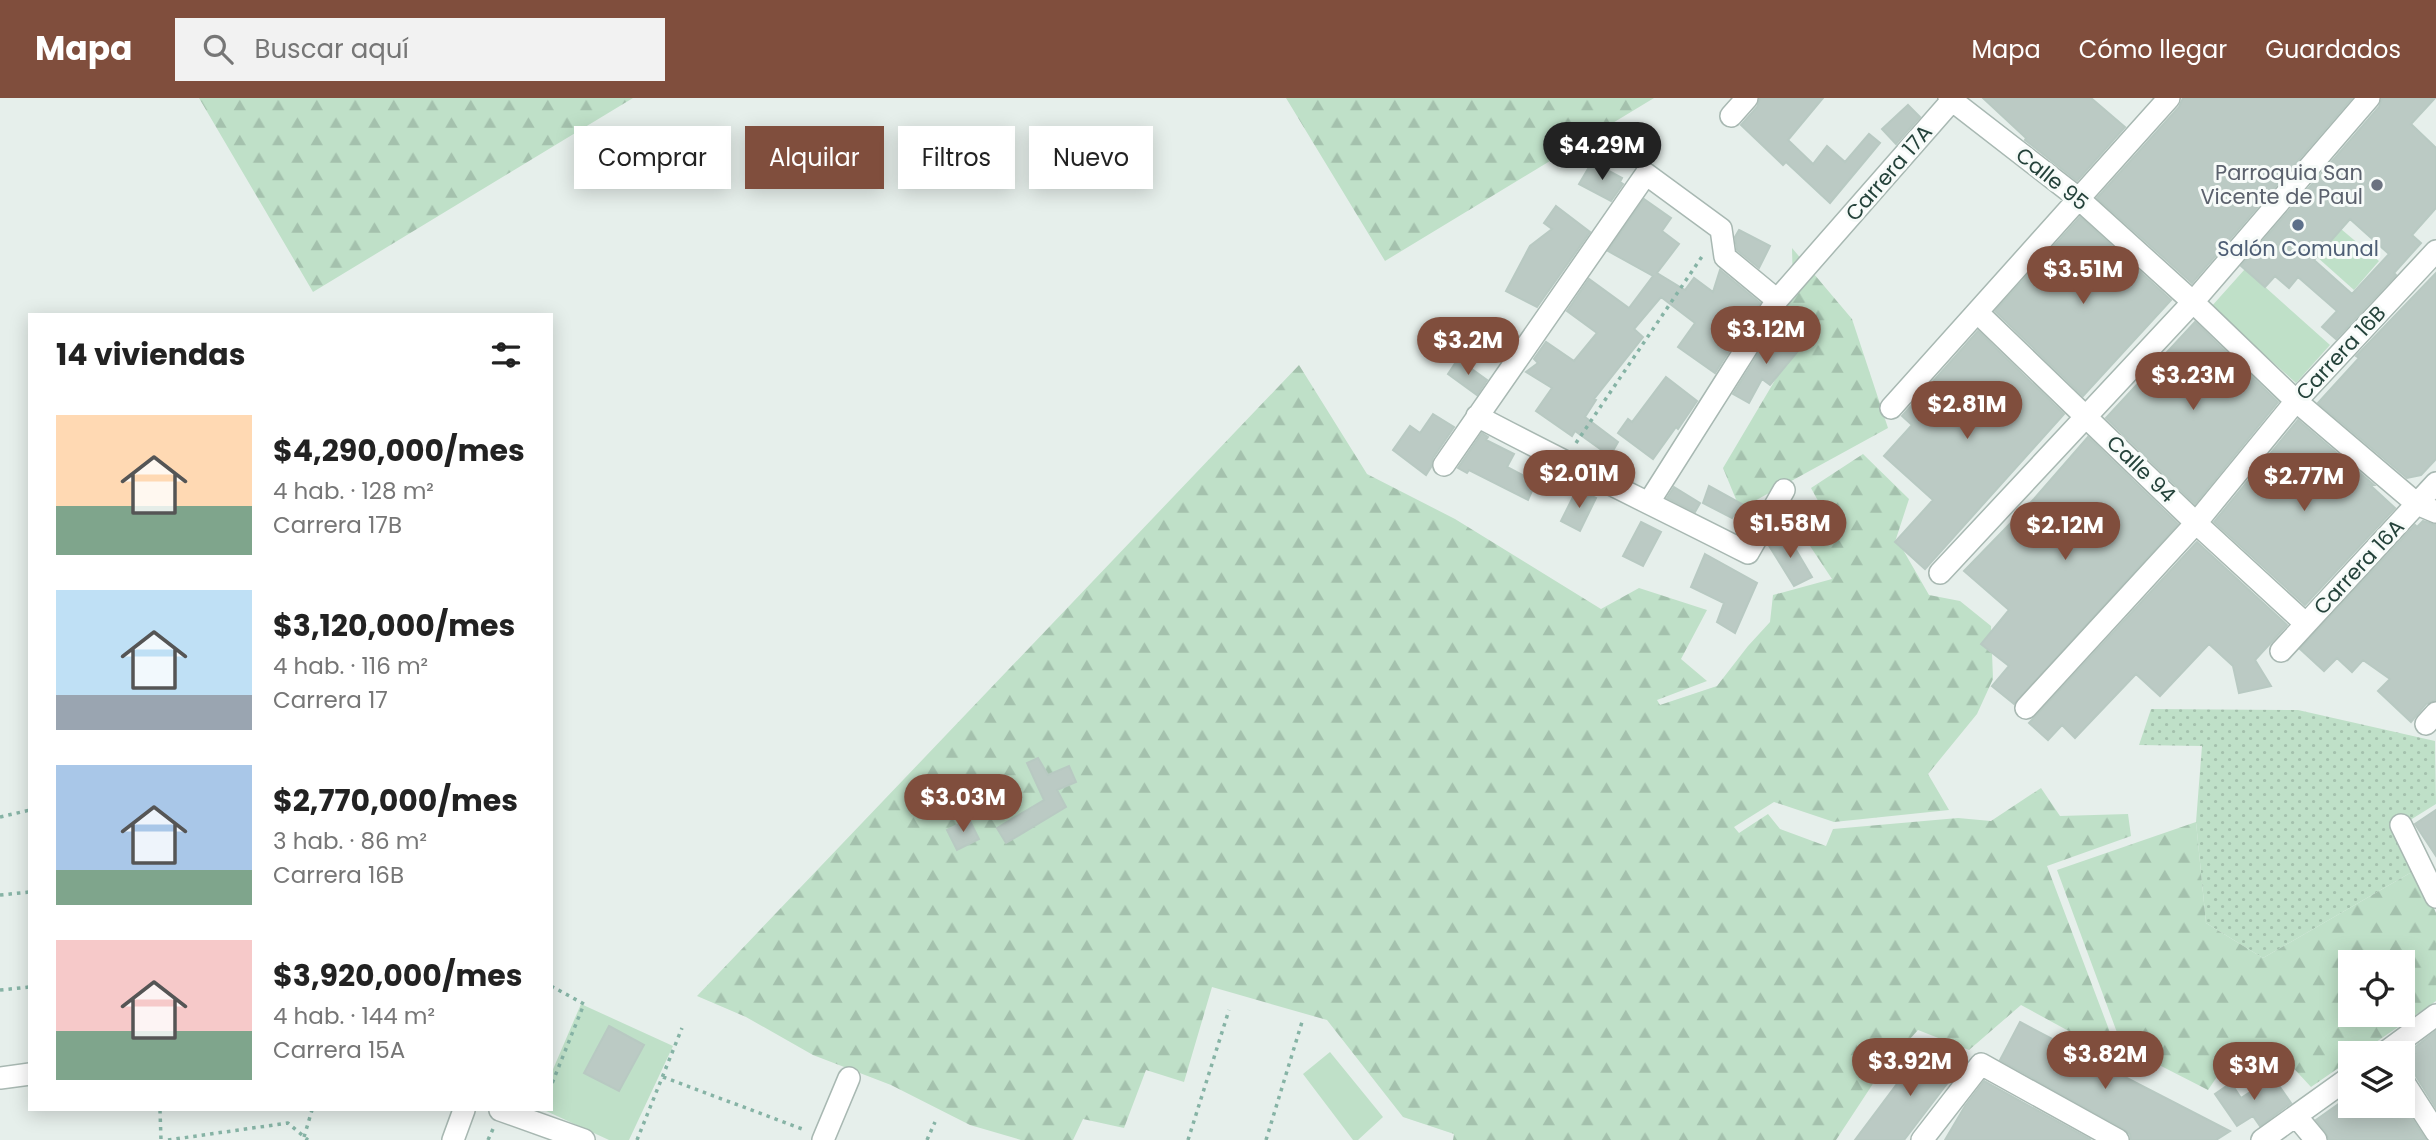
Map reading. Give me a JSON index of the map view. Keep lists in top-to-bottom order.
{
  "streets": {
    "street": [
      "Carrera 17A",
      "Calle 95",
      "Carrera 16B",
      "Calle 94",
      "Carrera 16A"
    ]
  },
  "crossings": [
    ["Carrera 17A", "Calle 95"],
    ["Calle 95", "Carrera 16B"],
    ["Calle 95", "Carrera 16A"],
    ["Carrera 16B", "Calle 94"],
    ["Calle 94", "Carrera 16A"]
  ],
  "places": ["Parroquia San Vicente de Paul", "Salón Comunal"],
  "page": {
    "header": "Mapa",
    "search": "Buscar aquí",
    "nav": ["Mapa", "Cómo llegar", "Guardados"],
    "price": [
      "$4.29M",
      "$3.51M",
      "$3.12M",
      "$3.2M",
      "$3.23M",
      "$2.81M",
      "$2.01M",
      "$2.77M",
      "$1.58M",
      "$2.12M",
      "$3.03M",
      "$3.82M",
      "$3.92M",
      "$3M"
    ],
    "chip": [
      "Comprar",
      "Alquilar",
      "Filtros",
      "Nuevo"
    ],
    "heading": "14 viviendas",
    "list": [
      {
        "name": "$4,290,000/mes",
        "note": "4 hab. · 128 m² · Carrera 17B"
      },
      {
        "name": "$3,120,000/mes",
        "note": "4 hab. · 116 m² · Carrera 17"
      },
      {
        "name": "$2,770,000/mes",
        "note": "3 hab. · 86 m² · Carrera 16B"
      },
      {
        "name": "$3,920,000/mes",
        "note": "4 hab. · 144 m² · Carrera 15A"
      }
    ]
  }
}
